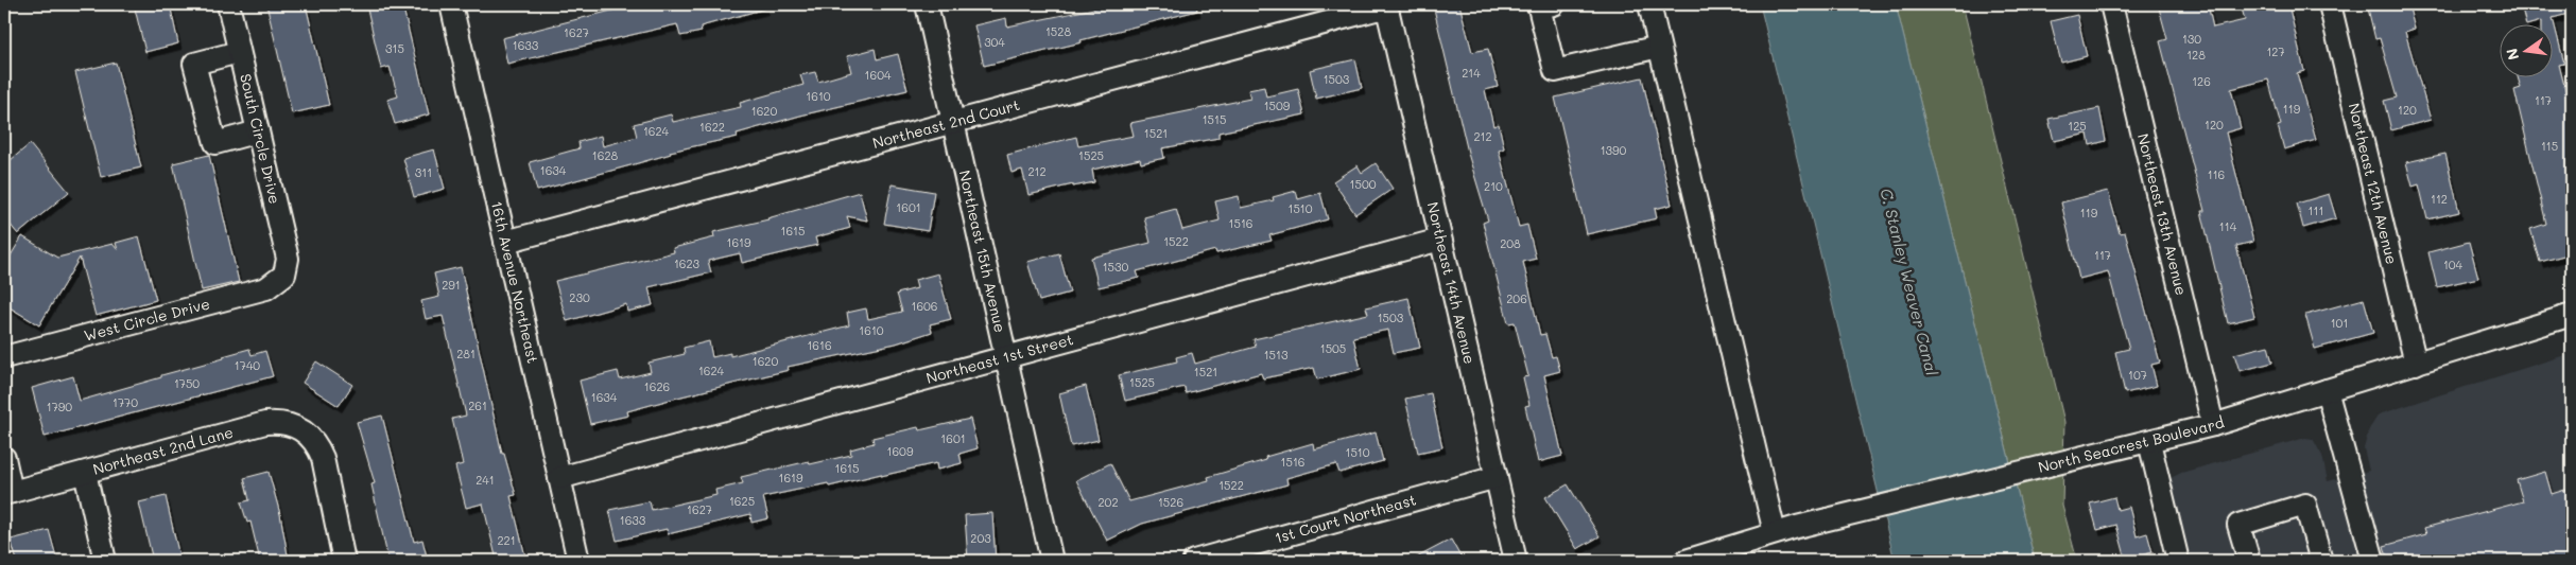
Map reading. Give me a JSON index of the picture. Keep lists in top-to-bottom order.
{
  "streets": {
    "street": [
      "Northeast 2nd Court",
      "South Circle Drive",
      "Northeast 12th Avenue",
      "Northeast 13th Avenue",
      "Northeast 15th Avenue",
      "16th Avenue Northeast",
      "Northeast 14th Avenue",
      "West Circle Drive",
      "Northeast 1st Street",
      "North Seacrest Boulevard",
      "Northeast 2nd Lane",
      "1st Court Northeast"
    ]
  },
  "crossings": [
    ["Northeast 2nd Court", "Northeast 15th Avenue"],
    ["Northeast 2nd Court", "16th Avenue Northeast"],
    ["Northeast 2nd Court", "Northeast 14th Avenue"],
    ["South Circle Drive", "West Circle Drive"],
    ["Northeast 12th Avenue", "North Seacrest Boulevard"],
    ["Northeast 13th Avenue", "North Seacrest Boulevard"],
    ["Northeast 15th Avenue", "Northeast 1st Street"],
    ["16th Avenue Northeast", "Northeast 1st Street"],
    ["Northeast 14th Avenue", "Northeast 1st Street"],
    ["Northeast 14th Avenue", "1st Court Northeast"]
  ],
  "water": ["C. Stanley Weaver Canal"],
  "house_numbers": [
    "1528",
    "1627",
    "130",
    "304",
    "1633",
    "315",
    "127",
    "128",
    "214",
    "1604",
    "1503",
    "126",
    "1610",
    "117",
    "1509",
    "119",
    "120",
    "1620",
    "1515",
    "120",
    "125",
    "1622",
    "1624",
    "1521",
    "212",
    "115",
    "1390",
    "1628",
    "1525",
    "1634",
    "212",
    "311",
    "116",
    "1500",
    "210",
    "112",
    "1601",
    "1510",
    "111",
    "119",
    "1516",
    "114",
    "1615",
    "1522",
    "1619",
    "208",
    "117",
    "1623",
    "104",
    "1530",
    "291",
    "230",
    "206",
    "1606",
    "1503",
    "101",
    "1610",
    "1616",
    "1505",
    "281",
    "1513",
    "1620",
    "1740",
    "1624",
    "1521",
    "107",
    "1525",
    "1750",
    "1626",
    "1634",
    "1770",
    "261",
    "1790",
    "1601",
    "1609",
    "1510",
    "1516",
    "1615",
    "1619",
    "241",
    "1522",
    "1625",
    "202",
    "1526",
    "1627",
    "1633",
    "203",
    "221"
  ],
  "north": "left"
}
